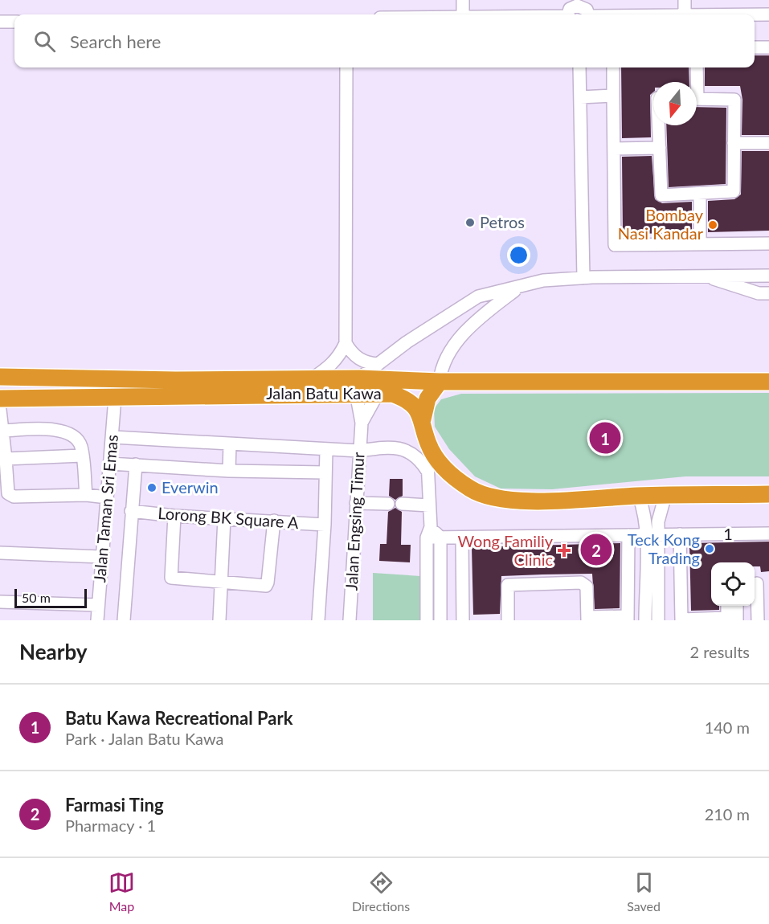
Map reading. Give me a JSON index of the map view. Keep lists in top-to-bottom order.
{
  "streets": {
    "highway": ["Jalan Batu Kawa"],
    "street": [
      "Jalan Taman Sri Emas",
      "Lorong BK Square A",
      "Jalan Engsing Timur",
      "1"
    ]
  },
  "crossings": [
    ["Jalan Batu Kawa", "Jalan Taman Sri Emas"],
    ["Jalan Batu Kawa", "Jalan Engsing Timur"]
  ],
  "places": {
    "other": [
      "Petros",
      "Bombay Nasi Kandar",
      "Everwin",
      "Teck Kong Trading"
    ],
    "health": ["Wong Familiy Clinic"]
  },
  "scale_bar": "50 m",
  "north": "bottom",
  "page": {
    "search": "Search here",
    "pins": ["1", "2"],
    "scale": "50 m",
    "heading": ["Nearby", "2 results"],
    "list": [
      {
        "mark": "1",
        "name": "Batu Kawa Recreational Park",
        "note": "Park · Jalan Batu Kawa",
        "value": "140 m"
      },
      {
        "mark": "2",
        "name": "Farmasi Ting",
        "note": "Pharmacy · 1",
        "value": "210 m"
      }
    ],
    "nav": ["Map", "Directions", "Saved"]
  }
}
